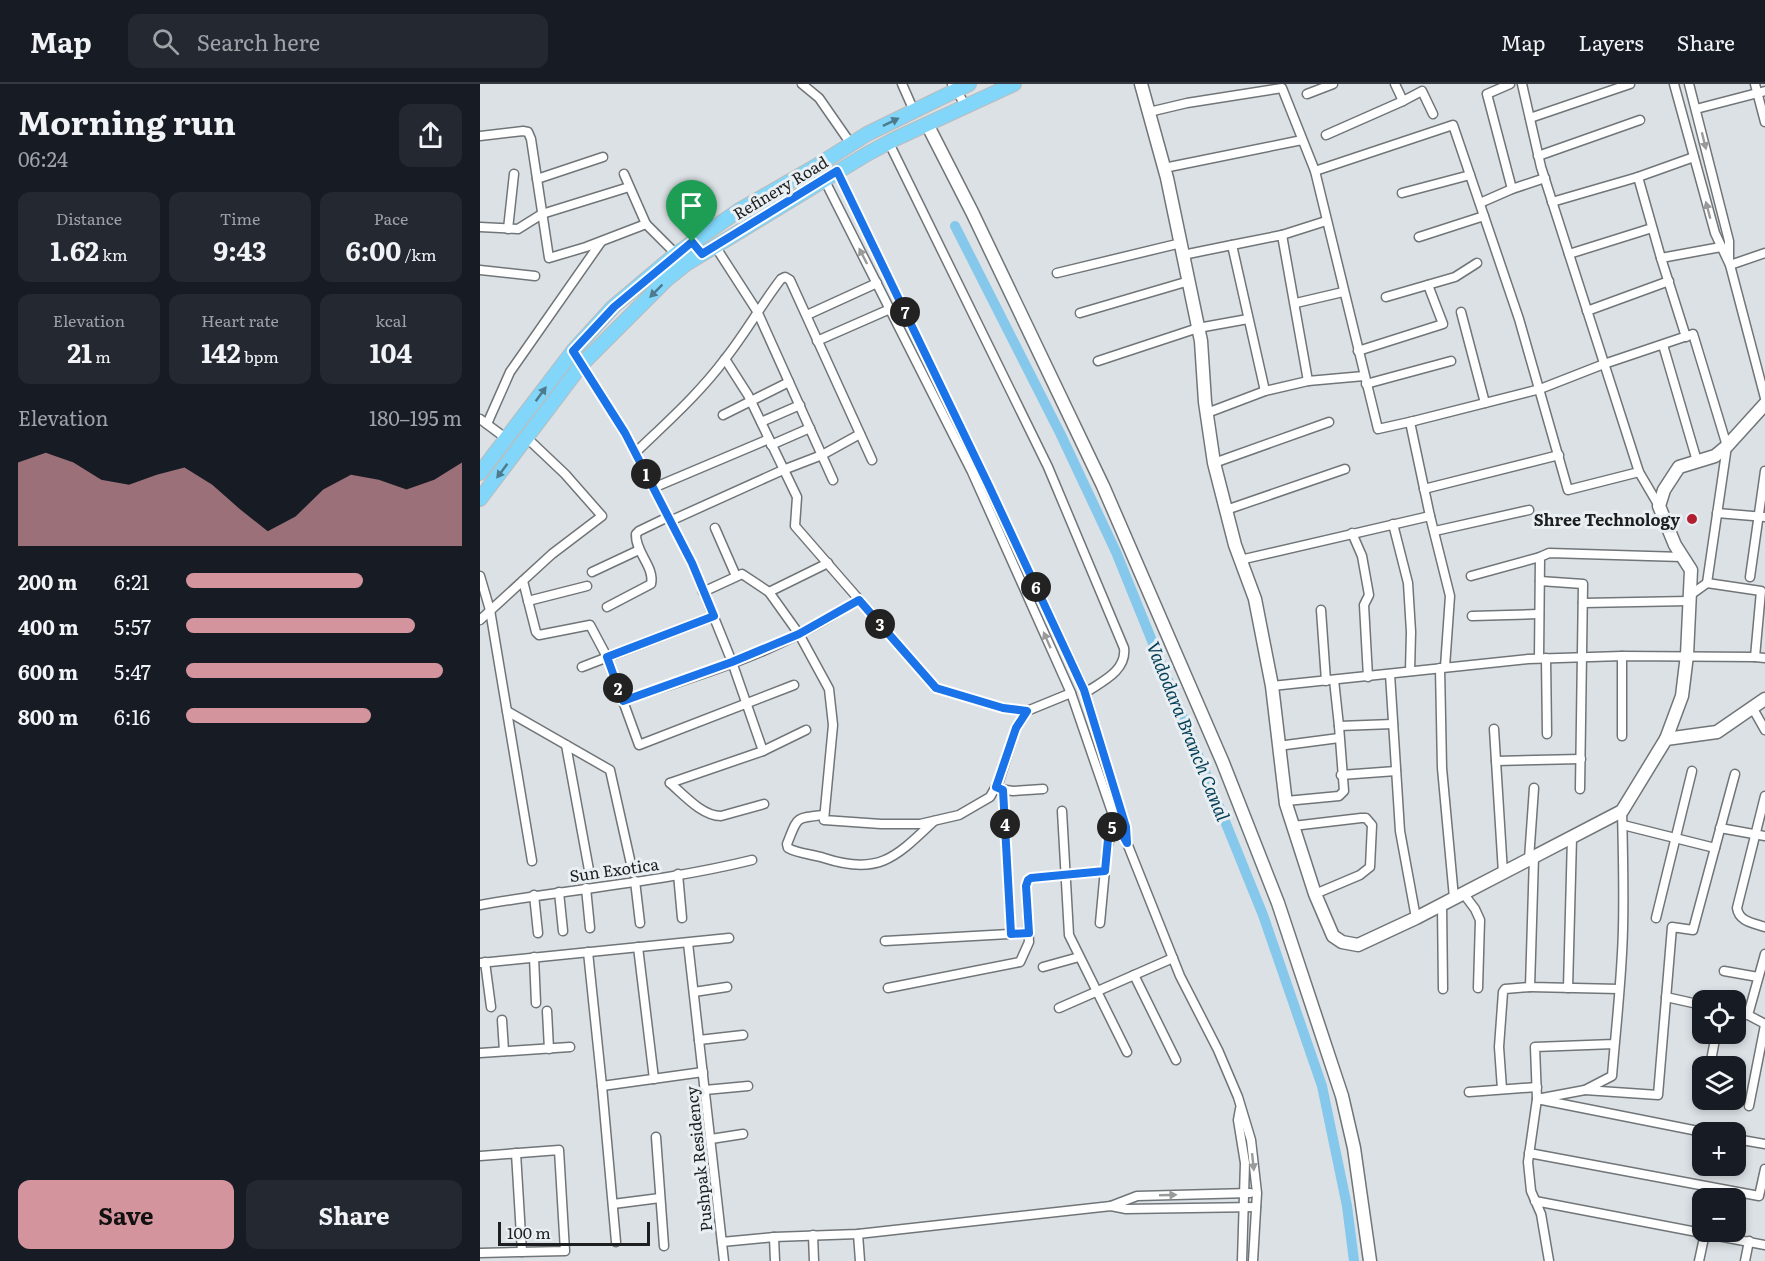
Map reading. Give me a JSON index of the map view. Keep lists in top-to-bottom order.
{
  "streets": {
    "main road": ["Refinery Road"],
    "street": ["Sun Exotica", "Pushpak Residency"]
  },
  "water": ["Vadodara Branch Canal"],
  "places": ["Shree Technology"],
  "scale_bar": "100 m",
  "page": {
    "header": "Map",
    "search": "Search here",
    "nav": ["Map", "Layers", "Share"],
    "heading": ["Morning run", "06:24"],
    "stats": [
      ["Distance", "1.62 km"],
      ["Time", "9:43"],
      ["Pace", "6:00 /km"],
      ["Elevation", "21 m"],
      ["Heart rate", "142 bpm"],
      ["kcal", "104"]
    ],
    "pins": [
      "7",
      "1",
      "6",
      "3",
      "2",
      "4",
      "5"
    ],
    "chart": ["Elevation", "180–195 m"],
    "list": [
      {
        "name": "200 m",
        "note": "6:21"
      },
      {
        "name": "400 m",
        "note": "5:57"
      },
      {
        "name": "600 m",
        "note": "5:47"
      },
      {
        "name": "800 m",
        "note": "6:16"
      }
    ],
    "map_buttons": ["+", "−"],
    "buttons": ["Save", "Share"],
    "scale": "100 m"
  }
}
